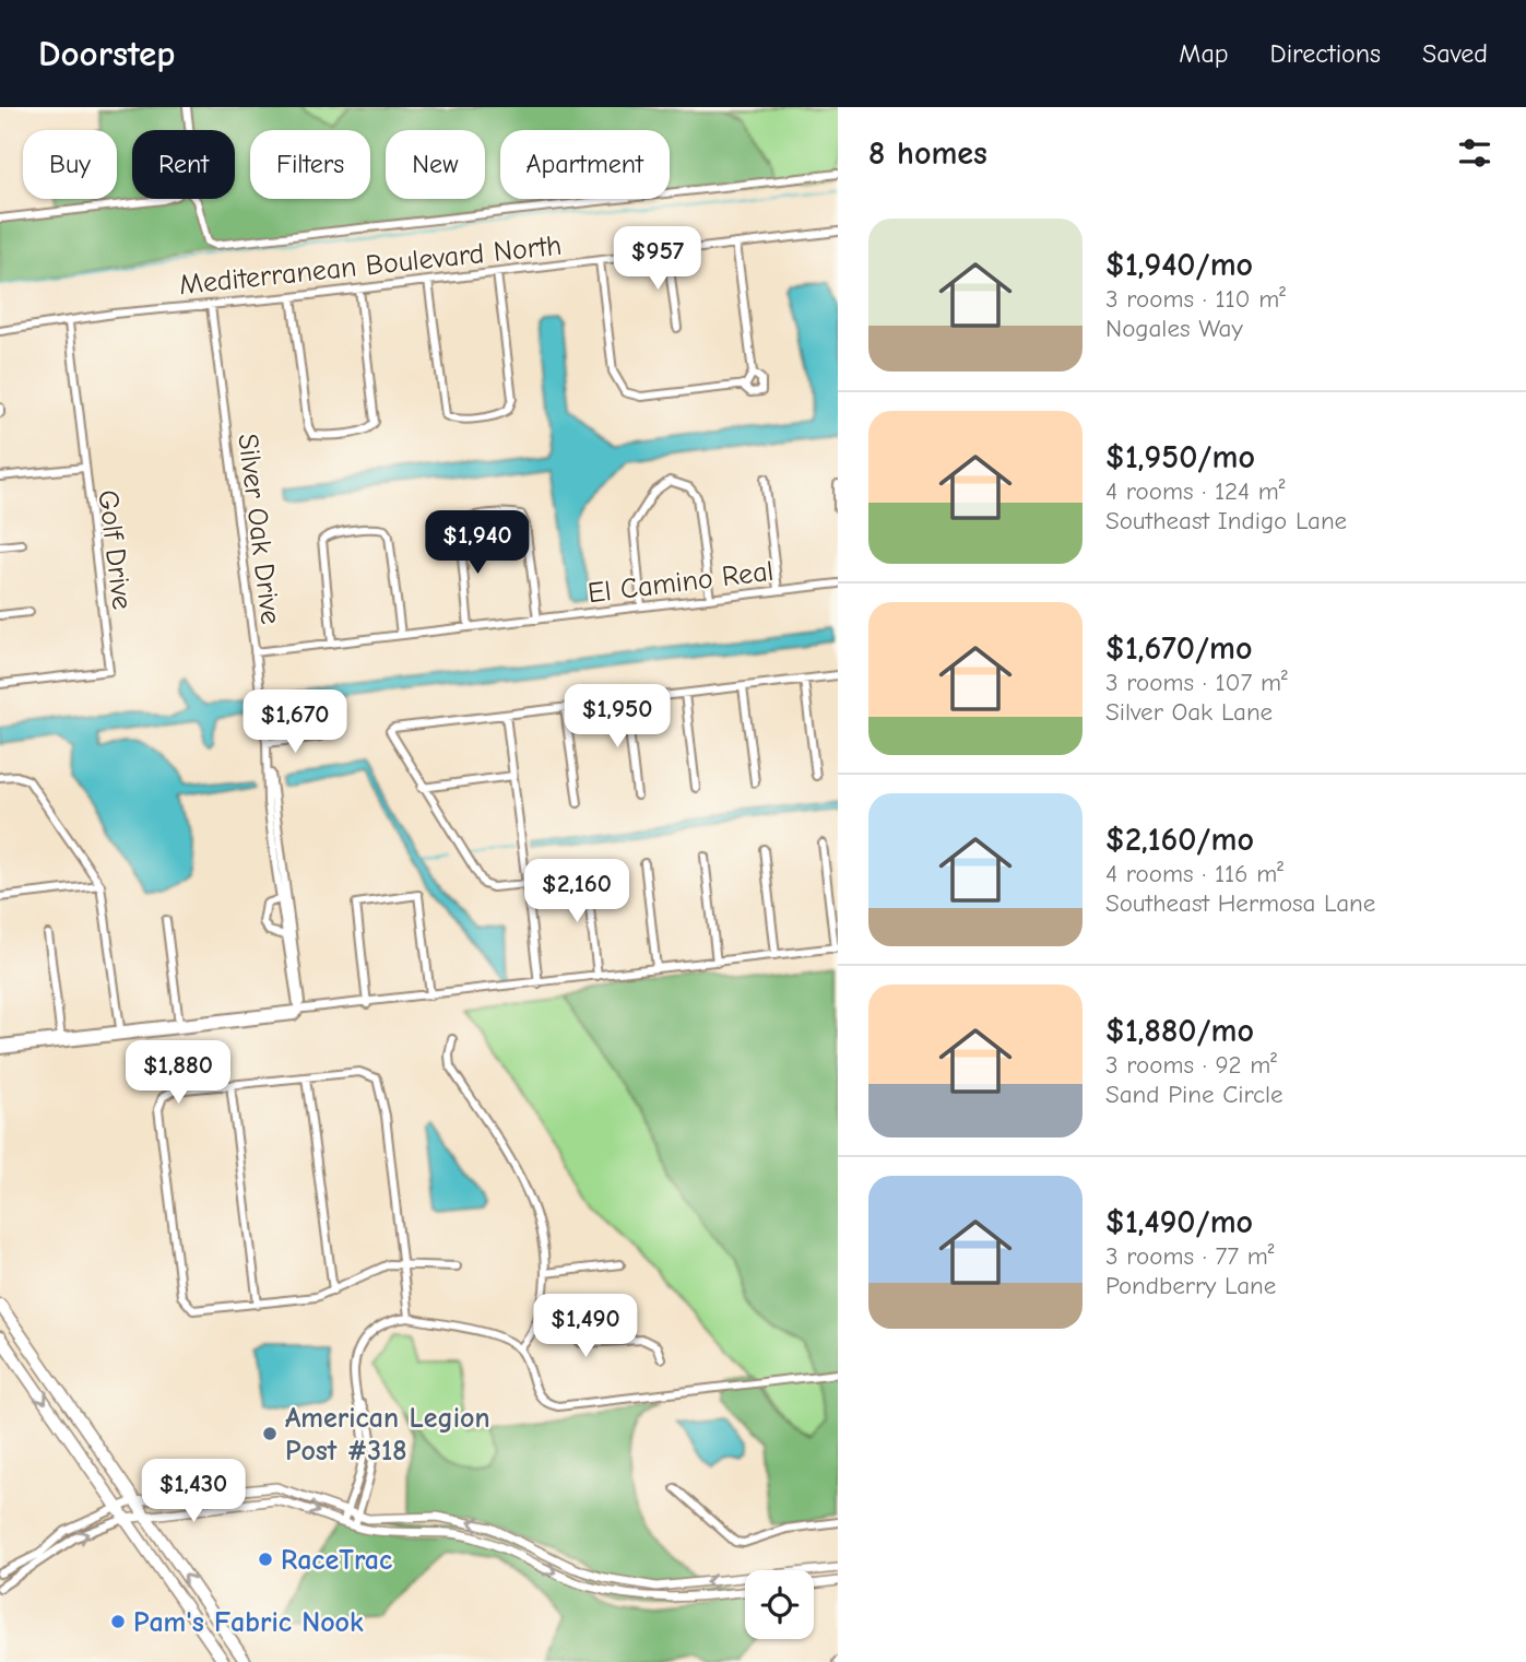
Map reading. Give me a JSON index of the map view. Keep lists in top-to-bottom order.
{
  "streets": {
    "street": [
      "Mediterranean Boulevard North",
      "Silver Oak Drive",
      "Golf Drive",
      "El Camino Real"
    ]
  },
  "crossings": [
    ["Mediterranean Boulevard North", "Silver Oak Drive"],
    ["Mediterranean Boulevard North", "Golf Drive"],
    ["Silver Oak Drive", "El Camino Real"]
  ],
  "places": ["American Legion Post #318", "RaceTrac", "Pam's Fabric Nook"],
  "page": {
    "header": "Doorstep",
    "nav": ["Map", "Directions", "Saved"],
    "heading": "8 homes",
    "chip": [
      "Buy",
      "Rent",
      "Filters",
      "New",
      "Apartment"
    ],
    "list": [
      {
        "name": "$1,940/mo",
        "note": "3 rooms · 110 m² · Nogales Way"
      },
      {
        "name": "$1,950/mo",
        "note": "4 rooms · 124 m² · Southeast Indigo Lane"
      },
      {
        "name": "$1,670/mo",
        "note": "3 rooms · 107 m² · Silver Oak Lane"
      },
      {
        "name": "$2,160/mo",
        "note": "4 rooms · 116 m² · Southeast Hermosa Lane"
      },
      {
        "name": "$1,880/mo",
        "note": "3 rooms · 92 m² · Sand Pine Circle"
      },
      {
        "name": "$1,490/mo",
        "note": "3 rooms · 77 m² · Pondberry Lane"
      }
    ],
    "price": [
      "$957",
      "$1,940",
      "$1,950",
      "$1,670",
      "$2,160",
      "$1,880",
      "$1,490",
      "$1,430"
    ]
  }
}
